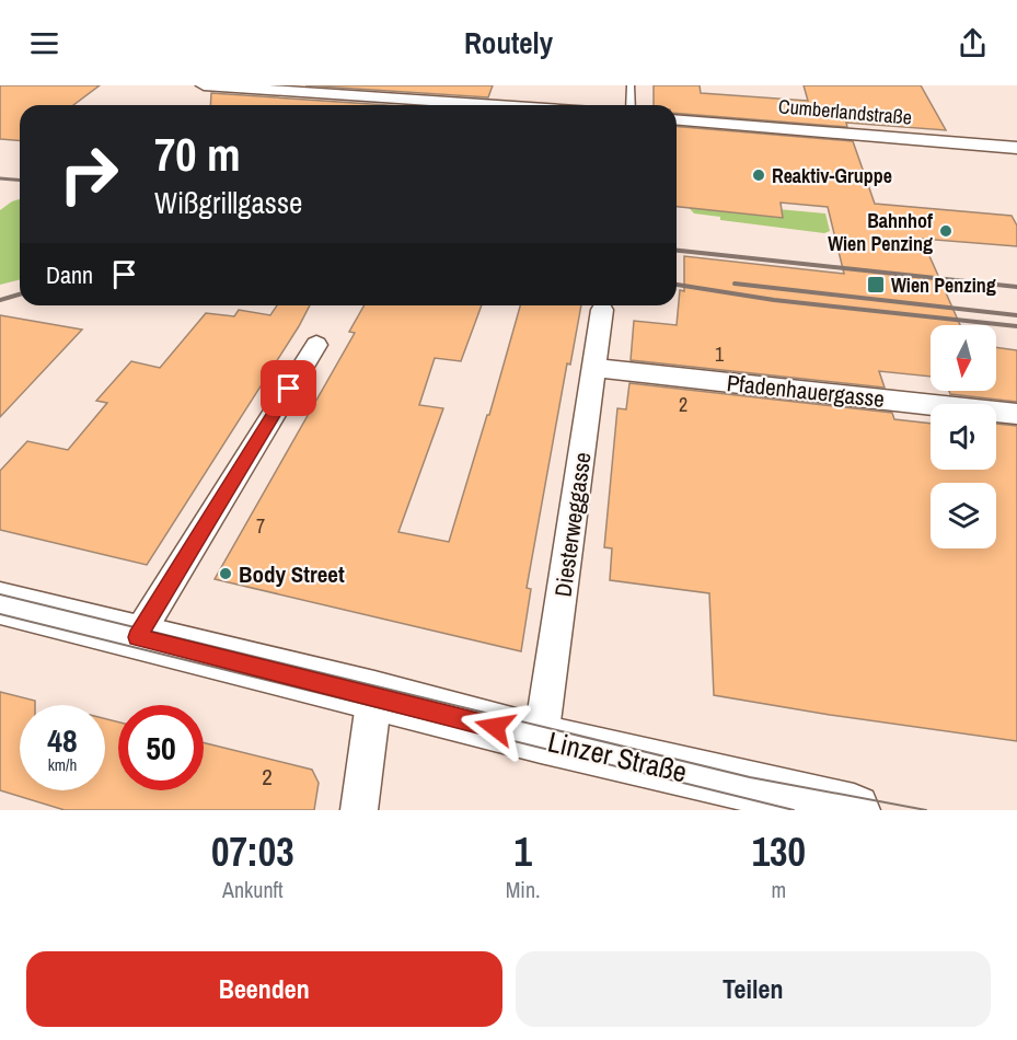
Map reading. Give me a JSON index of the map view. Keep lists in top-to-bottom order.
{
  "streets": {
    "main road": ["Linzer Straße"],
    "street": ["Cumberlandstraße", "Pfadenhauergasse", "Diesterweggasse"]
  },
  "crossings": [
    ["Pfadenhauergasse", "Diesterweggasse"],
    ["Diesterweggasse", "Linzer Straße"]
  ],
  "places": {
    "other": ["Reaktiv-Gruppe", "Bahnhof Wien Penzing", "Body Street"],
    "transit": ["Wien Penzing"]
  },
  "house_numbers": [
    "1",
    "2",
    "7",
    "2"
  ],
  "north": "bottom",
  "page": {
    "header": "Routely",
    "turn": ["70 m", "Wißgrillgasse"],
    "then": "Dann",
    "speed": "48 km/h",
    "limit": "50",
    "eta": [
      "07:03",
      "Ankunft",
      "1",
      "Min.",
      "130",
      "m"
    ],
    "buttons": ["Beenden", "Teilen"]
  }
}
